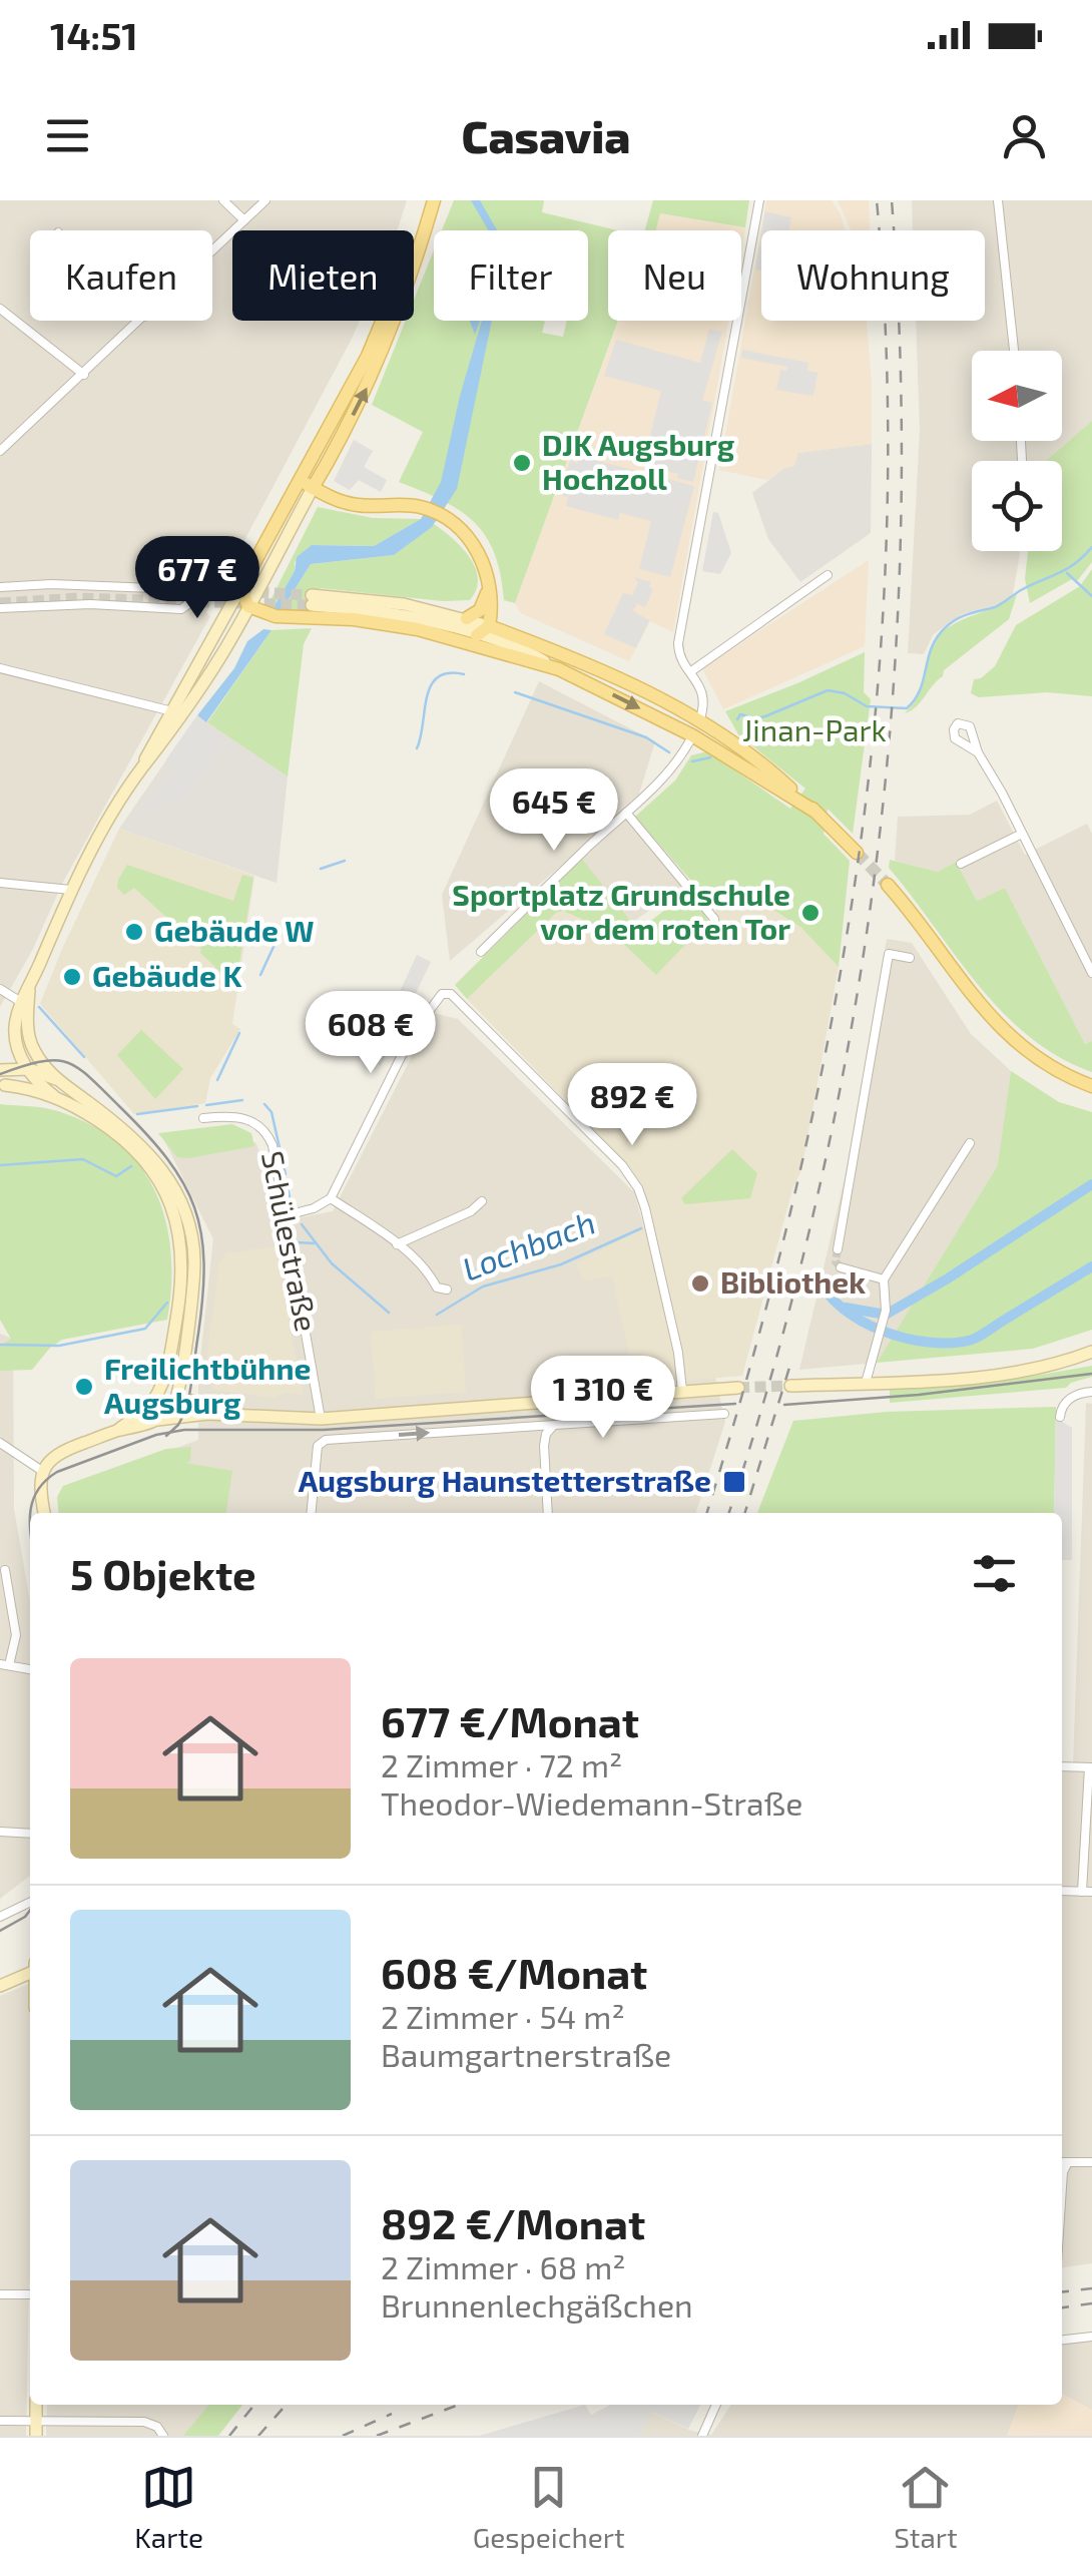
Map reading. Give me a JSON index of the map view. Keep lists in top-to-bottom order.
{
  "streets": {
    "street": ["Schülestraße"]
  },
  "water": ["Lochbach"],
  "parks": ["Jinan-Park"],
  "places": {
    "other": [
      "DJK Augsburg Hochzoll",
      "Sportplatz Grundschule vor dem roten Tor",
      "Gebäude W",
      "Gebäude K",
      "Bibliothek",
      "Freilichtbühne Augsburg"
    ],
    "transit": ["Augsburg Haunstetterstraße"]
  },
  "north": "left",
  "page": {
    "status": "14:51",
    "header": "Casavia",
    "chip": [
      "Kaufen",
      "Mieten",
      "Filter",
      "Neu",
      "Wohnung"
    ],
    "price": [
      "677 €",
      "645 €",
      "608 €",
      "892 €",
      "1 310 €"
    ],
    "heading": "5 Objekte",
    "list": [
      {
        "name": "677 €/Monat",
        "note": "2 Zimmer · 72 m² · Theodor-Wiedemann-Straße"
      },
      {
        "name": "608 €/Monat",
        "note": "2 Zimmer · 54 m² · Baumgartnerstraße"
      },
      {
        "name": "892 €/Monat",
        "note": "2 Zimmer · 68 m² · Brunnenlechgäßchen"
      }
    ],
    "tabs": ["Karte", "Gespeichert", "Start"]
  }
}
